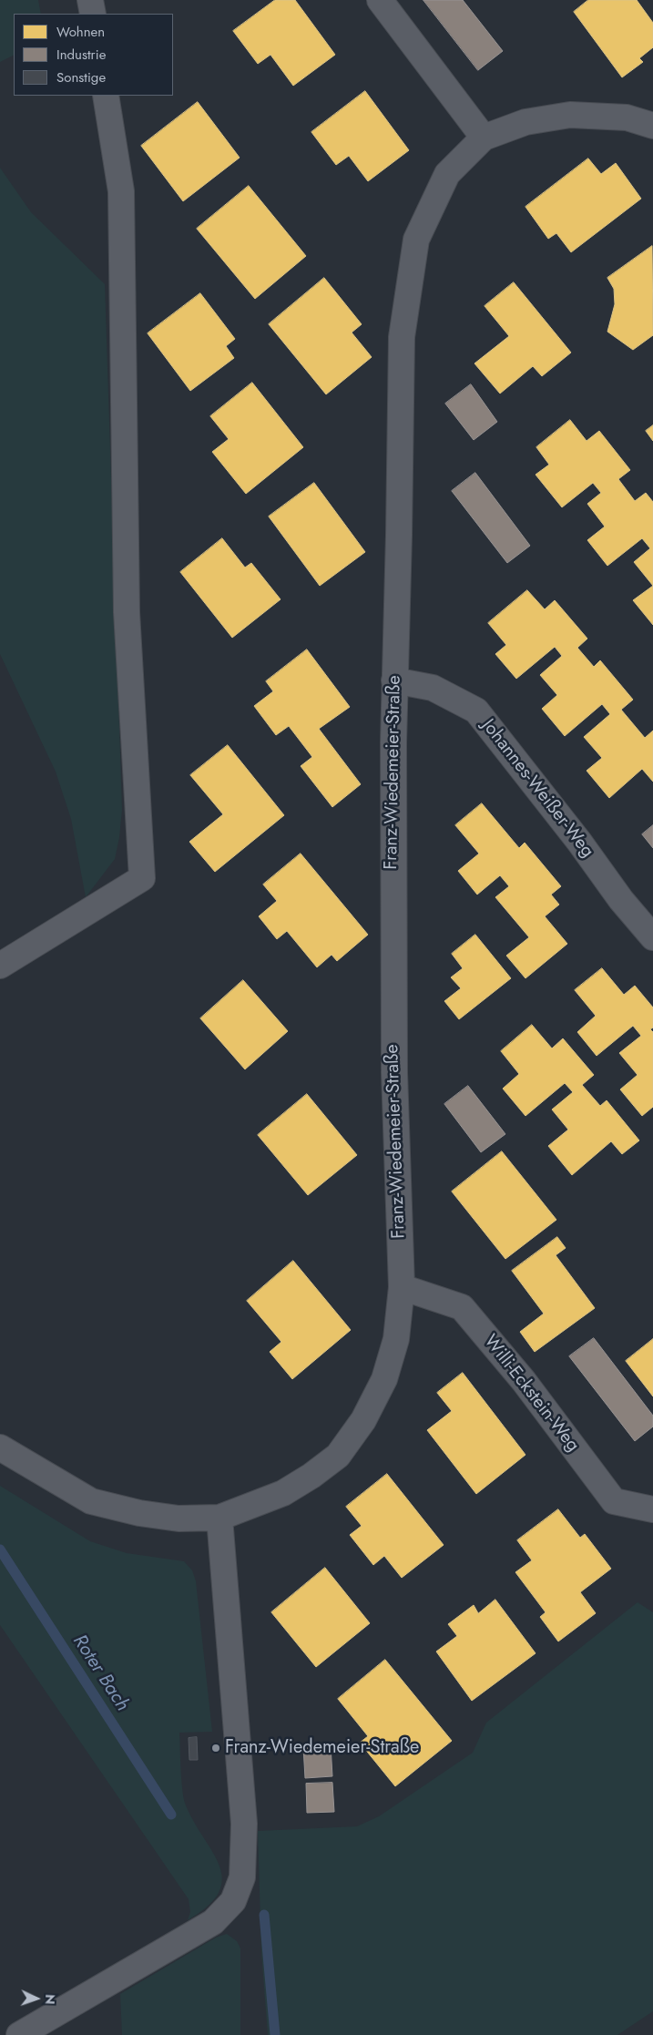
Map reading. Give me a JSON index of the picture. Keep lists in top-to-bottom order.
{
  "streets": {
    "street": ["Franz-Wiedemeier-Straße", "Johannes-Weißer-Weg", "Willi-Eckstein-Weg"]
  },
  "crossings": [
    ["Franz-Wiedemeier-Straße", "Johannes-Weißer-Weg"],
    ["Franz-Wiedemeier-Straße", "Willi-Eckstein-Weg"]
  ],
  "water": ["Roter Bach"],
  "places": ["Franz-Wiedemeier-Straße"],
  "legend": ["Wohnen", "Industrie", "Sonstige"],
  "north": "right"
}
